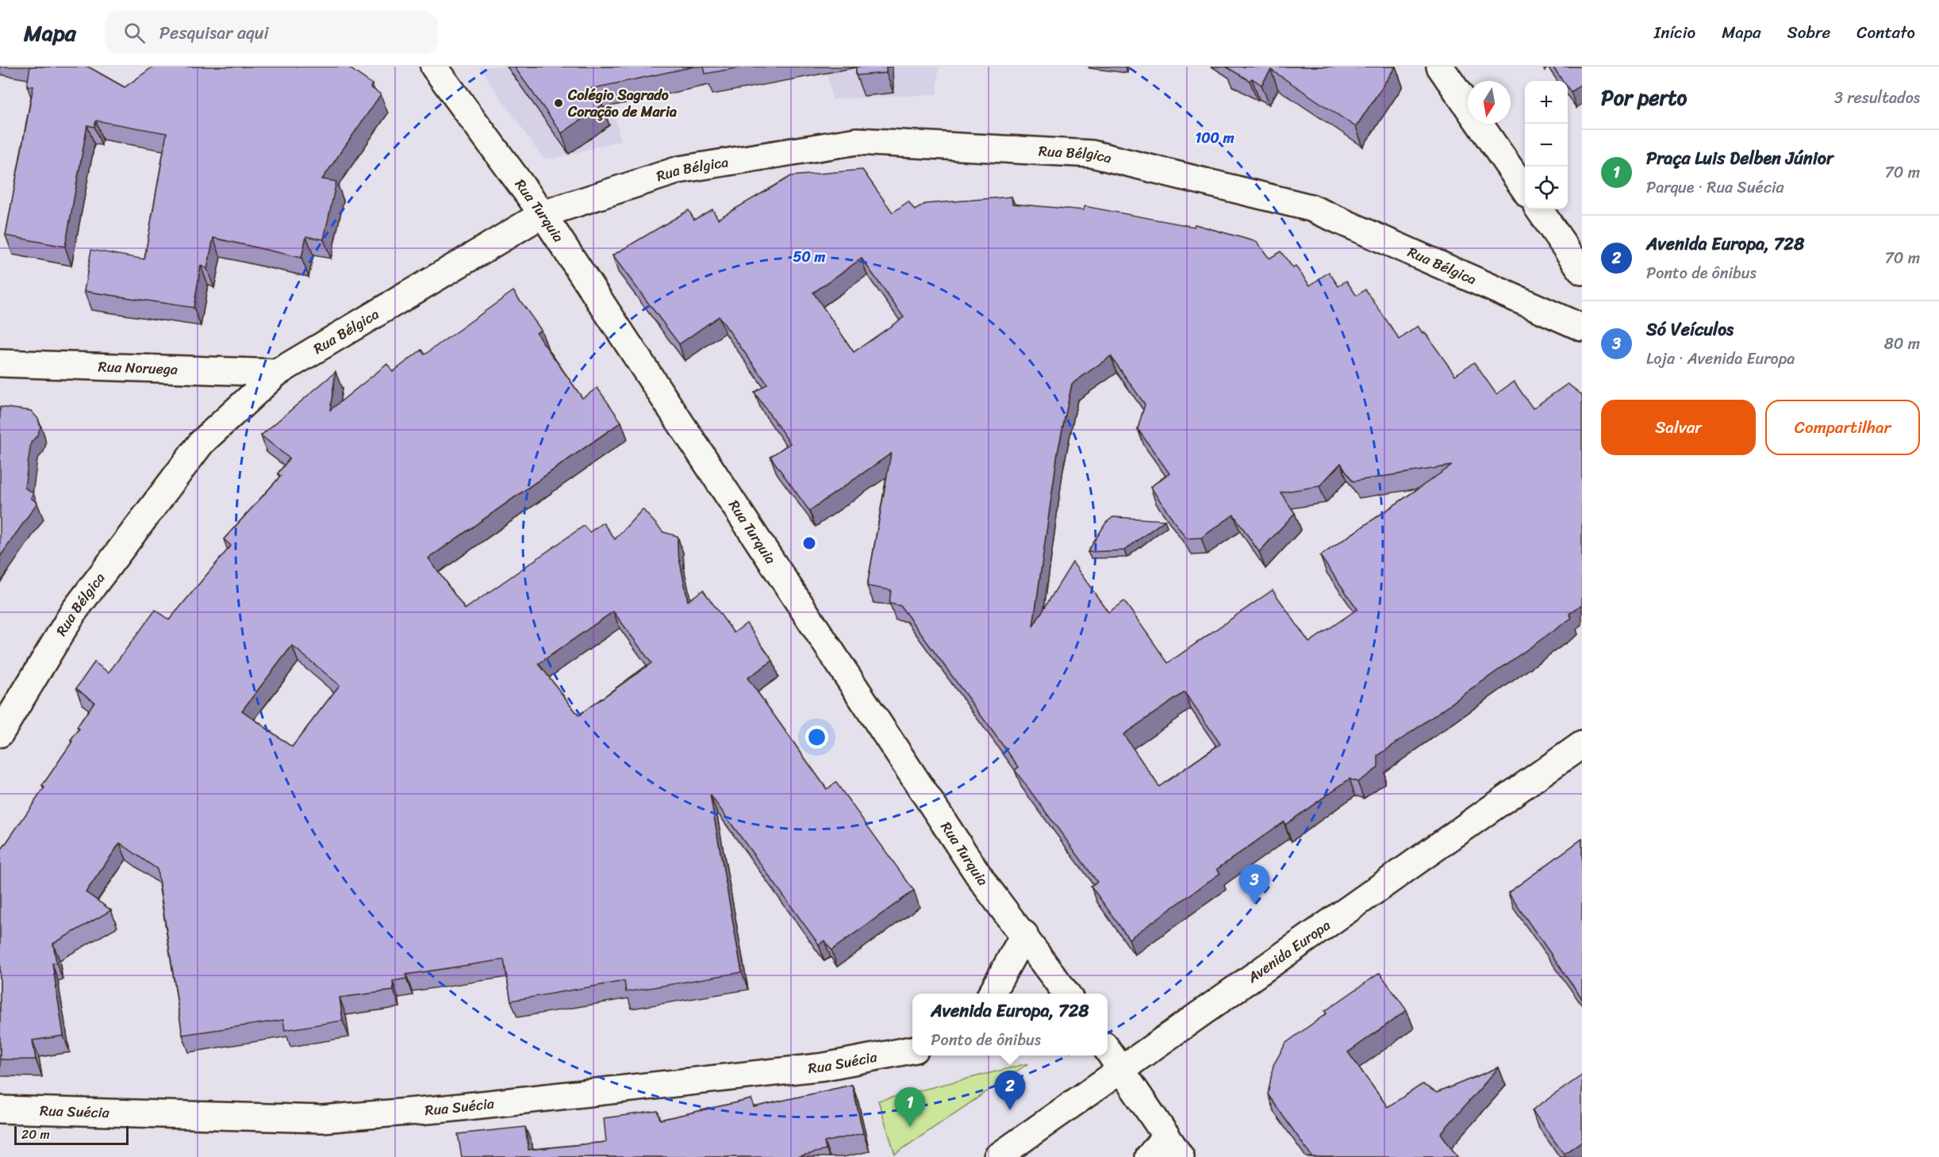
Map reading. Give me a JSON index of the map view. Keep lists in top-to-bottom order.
{
  "streets": {
    "street": [
      "Rua Bélgica",
      "Rua Turquia",
      "Rua Noruega",
      "Avenida Europa",
      "Rua Suécia"
    ]
  },
  "crossings": [
    ["Rua Bélgica", "Rua Turquia"],
    ["Rua Bélgica", "Rua Noruega"]
  ],
  "places": ["Colégio Sagrado Coração de Maria"],
  "scale_bar": "20 m",
  "north": "bottom",
  "page": {
    "header": "Mapa",
    "search": "Pesquisar aqui",
    "nav": [
      "Início",
      "Mapa",
      "Sobre",
      "Contato"
    ],
    "heading": ["Por perto", "3 resultados"],
    "map_buttons": ["+", "−"],
    "list": [
      {
        "mark": "1",
        "name": "Praça Luis Delben Júnior",
        "note": "Parque · Rua Suécia",
        "value": "70 m"
      },
      {
        "mark": "2",
        "name": "Avenida Europa, 728",
        "note": "Ponto de ônibus",
        "value": "70 m"
      },
      {
        "mark": "3",
        "name": "Só Veículos",
        "note": "Loja · Avenida Europa",
        "value": "80 m"
      }
    ],
    "buttons": ["Salvar", "Compartilhar"],
    "pins": ["3", "2", "1"],
    "popup": ["Avenida Europa, 728", "Ponto de ônibus"],
    "scale": "20 m"
  },
  "rings": ["100 m", "50 m"]
}
